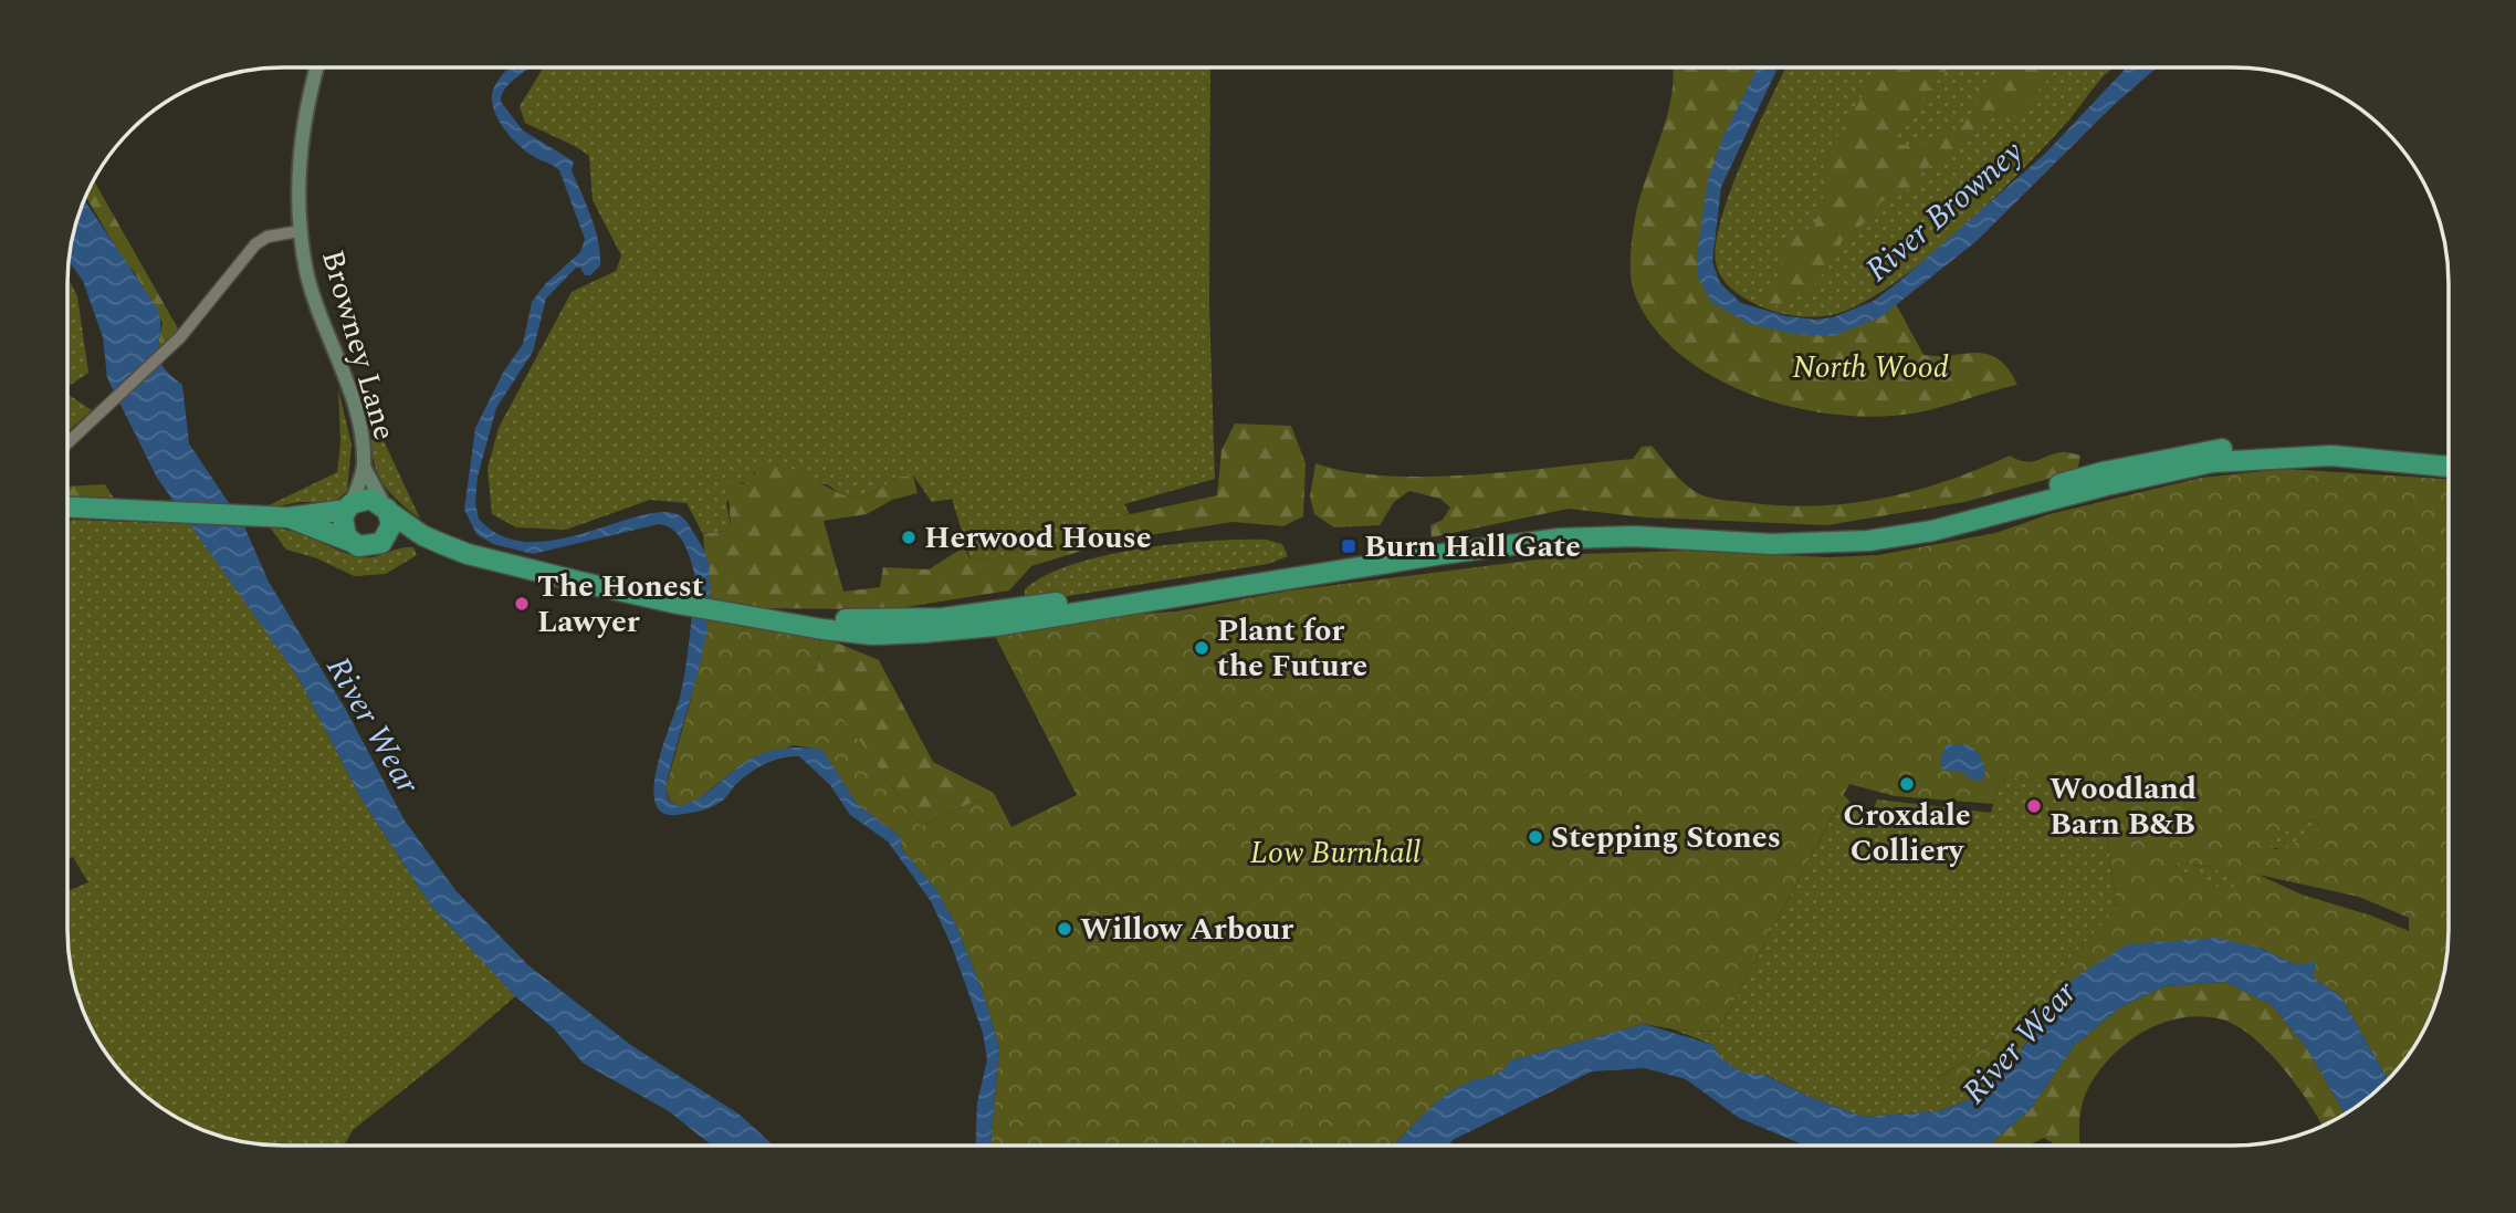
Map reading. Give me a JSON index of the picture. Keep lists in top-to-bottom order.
{
  "streets": {
    "main road": ["Browney Lane"]
  },
  "water": ["River Browney", "River Wear"],
  "parks": ["North Wood", "Low Burnhall"],
  "places": {
    "other": [
      "Herwood House",
      "The Honest Lawyer",
      "Plant for the Future",
      "Croxdale Colliery",
      "Woodland Barn B&B",
      "Stepping Stones",
      "Willow Arbour"
    ],
    "transit": ["Burn Hall Gate"]
  }
}
